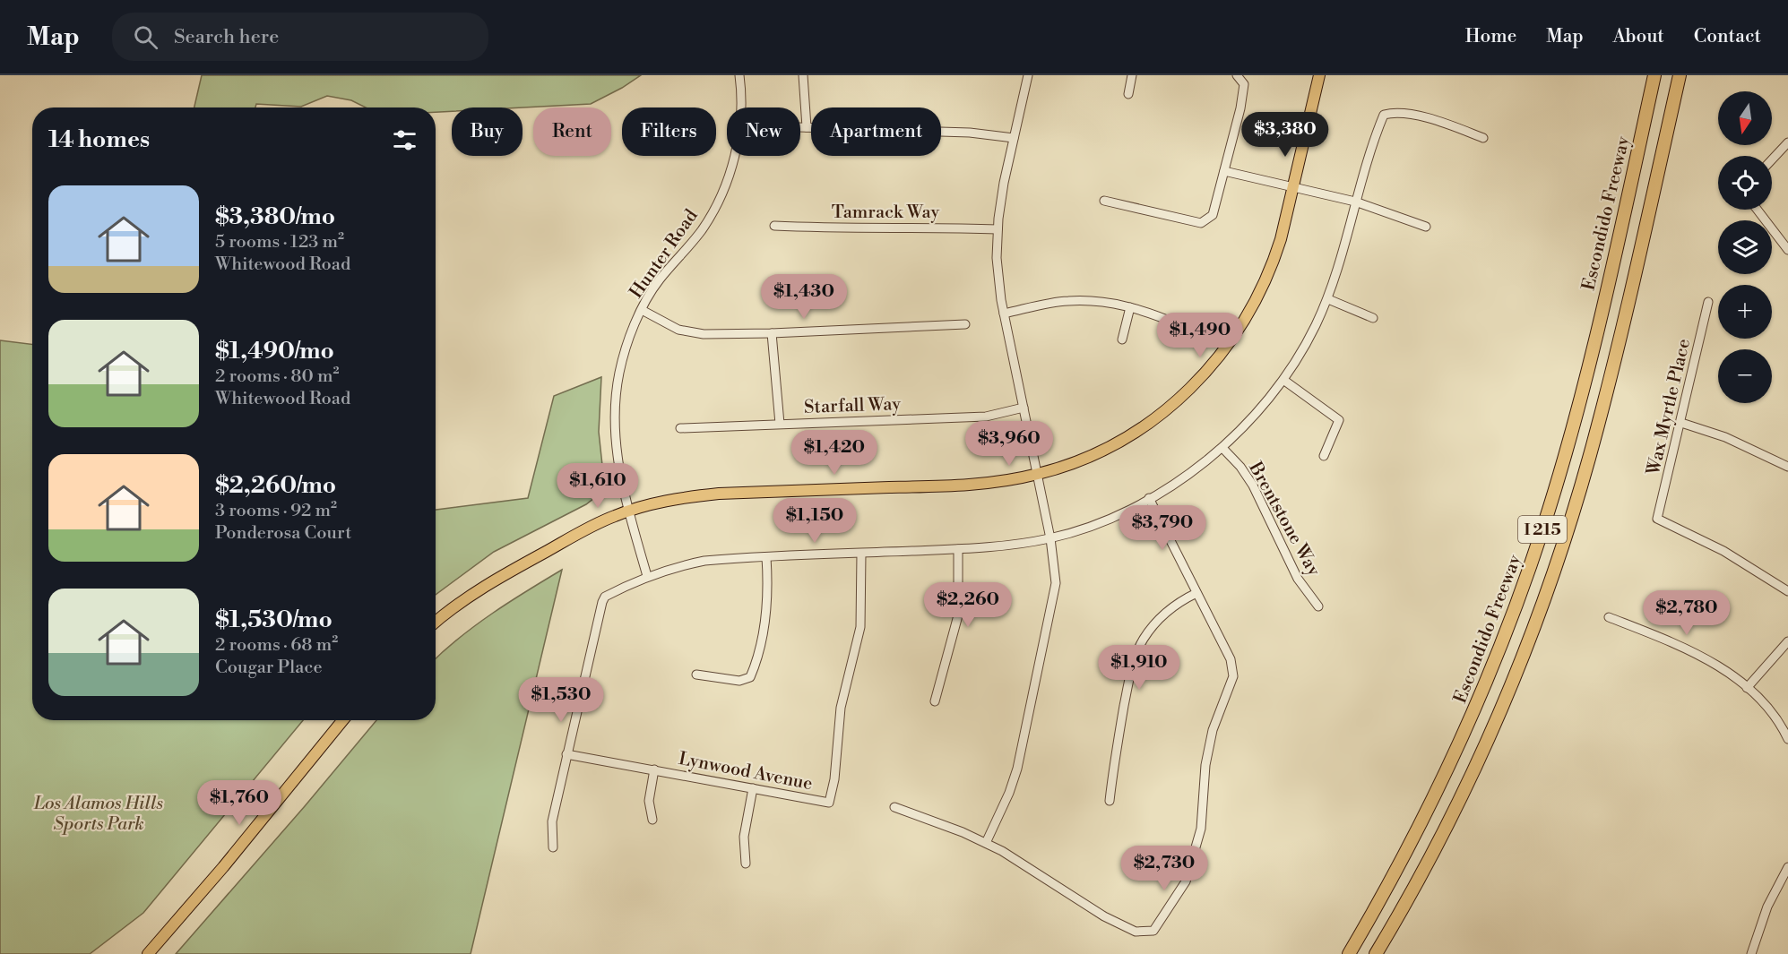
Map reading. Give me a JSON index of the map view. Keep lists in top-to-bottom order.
{
  "streets": {
    "highway": ["Escondido Freeway", "I 215"],
    "street": [
      "Tamrack Way",
      "Hunter Road",
      "Starfall Way",
      "Wax Myrtle Place",
      "Brentstone Way",
      "Lynwood Avenue"
    ]
  },
  "parks": ["Los Alamos Hills Sports Park"],
  "north": "bottom",
  "page": {
    "header": "Map",
    "search": "Search here",
    "nav": [
      "Home",
      "Map",
      "About",
      "Contact"
    ],
    "map_buttons": ["+", "−"],
    "chip": [
      "Buy",
      "Rent",
      "Filters",
      "New",
      "Apartment"
    ],
    "heading": "14 homes",
    "price": [
      "$3,380",
      "$1,430",
      "$1,490",
      "$3,960",
      "$1,420",
      "$1,610",
      "$1,150",
      "$3,790",
      "$2,260",
      "$2,780",
      "$1,910",
      "$1,530",
      "$1,760",
      "$2,730"
    ],
    "list": [
      {
        "name": "$3,380/mo",
        "note": "5 rooms · 123 m² · Whitewood Road"
      },
      {
        "name": "$1,490/mo",
        "note": "2 rooms · 80 m² · Whitewood Road"
      },
      {
        "name": "$2,260/mo",
        "note": "3 rooms · 92 m² · Ponderosa Court"
      },
      {
        "name": "$1,530/mo",
        "note": "2 rooms · 68 m² · Cougar Place"
      }
    ]
  }
}
